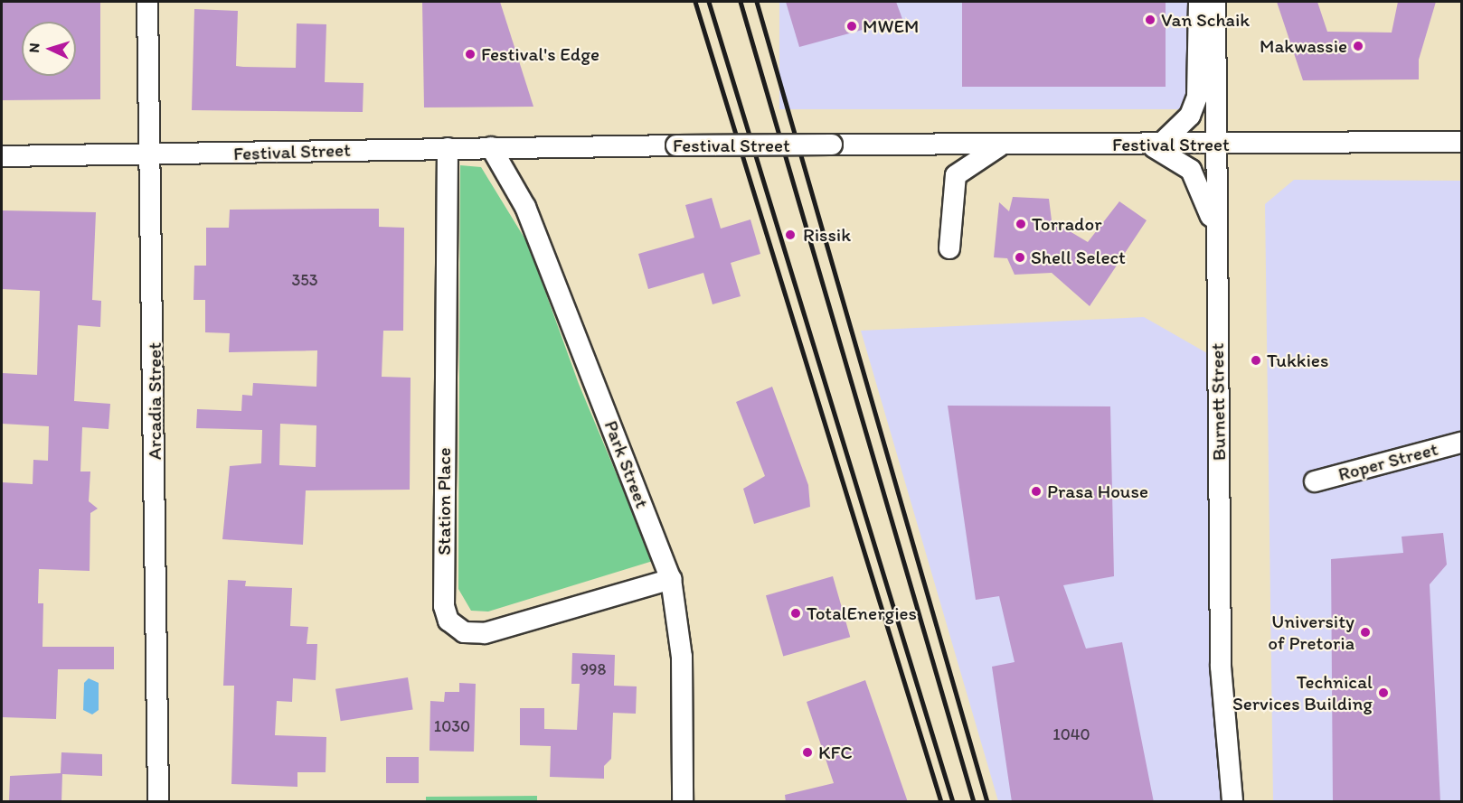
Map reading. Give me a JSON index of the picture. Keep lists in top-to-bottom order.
{
  "streets": {
    "street": [
      "Festival Street",
      "Arcadia Street",
      "Burnett Street",
      "Roper Street",
      "Park Street",
      "Station Place"
    ]
  },
  "crossings": [
    ["Festival Street", "Arcadia Street"],
    ["Festival Street", "Burnett Street"],
    ["Festival Street", "Park Street"],
    ["Festival Street", "Station Place"],
    ["Park Street", "Station Place"]
  ],
  "places": [
    "Van Schaik",
    "MWEM",
    "Makwassie",
    "Festival's Edge",
    "Torrador",
    "Rissik",
    "Shell Select",
    "Tukkies",
    "Prasa House",
    "TotalEnergies",
    "University of Pretoria",
    "Technical Services Building",
    "KFC"
  ],
  "house_numbers": [
    "353",
    "998",
    "1030",
    "1040"
  ],
  "north": "left"
}
